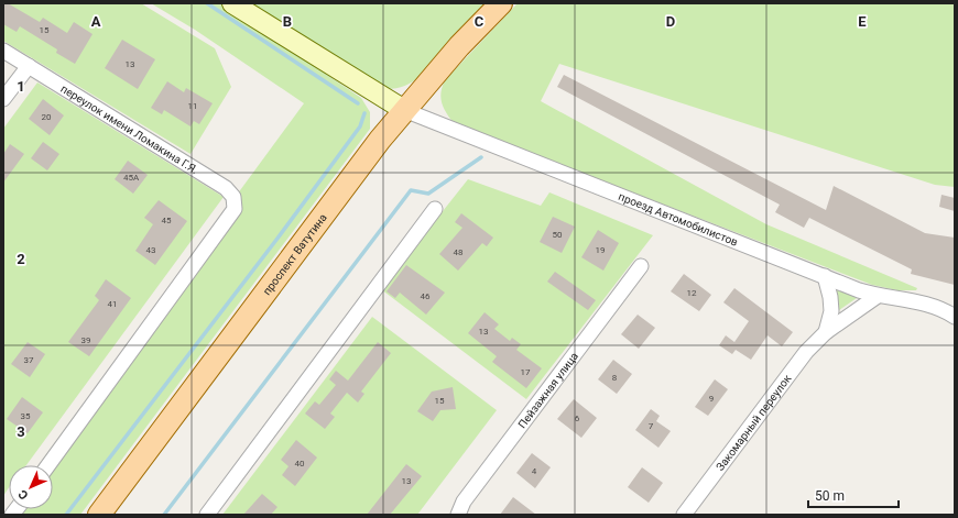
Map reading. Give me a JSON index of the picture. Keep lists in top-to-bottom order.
{
  "streets": {
    "main road": ["проспект Ватутина"],
    "street": [
      "переулок имени Ломакина Г.Я.",
      "проезд Автомобилистов",
      "Пейзажная улица",
      "Закомарный переулок"
    ]
  },
  "crossings": [
    ["проезд Автомобилистов", "проспект Ватутина"],
    ["проезд Автомобилистов", "Закомарный переулок"]
  ],
  "house_numbers": [
    "15",
    "13",
    "11",
    "20",
    "45А",
    "45",
    "50",
    "43",
    "19",
    "48",
    "12",
    "46",
    "41",
    "13",
    "39",
    "37",
    "17",
    "8",
    "9",
    "15",
    "35",
    "6",
    "7",
    "40",
    "4",
    "13"
  ],
  "scale_bar": "50 m",
  "north": "bottom left",
  "grid": {
    "columns": [
      "A",
      "B",
      "C",
      "D",
      "E"
    ],
    "rows": ["1", "2", "3"]
  }
}
